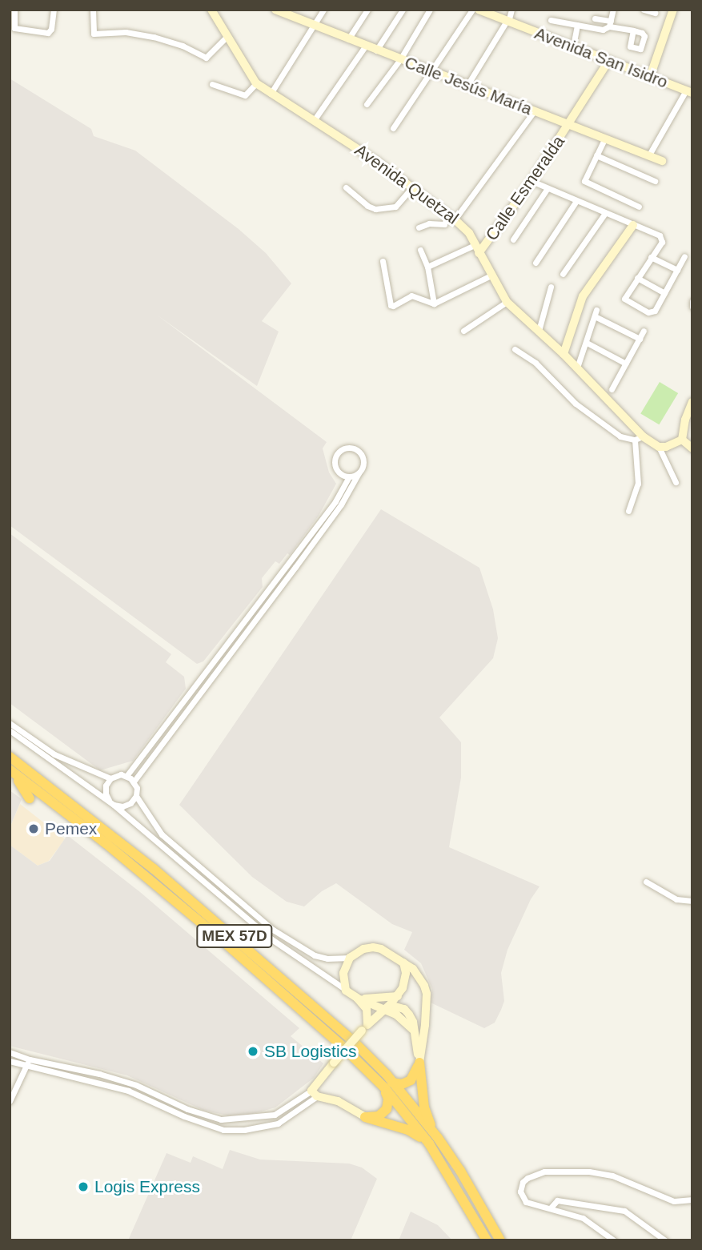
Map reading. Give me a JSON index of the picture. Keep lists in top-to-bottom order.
{
  "streets": {
    "highway": ["MEX 57D"],
    "main road": [
      "Avenida San Isidro",
      "Calle Jesús María",
      "Avenida Quetzal",
      "Calle Esmeralda"
    ]
  },
  "crossings": [
    ["Avenida San Isidro", "Calle Esmeralda"],
    ["Calle Jesús María", "Calle Esmeralda"],
    ["Avenida Quetzal", "Calle Esmeralda"]
  ],
  "places": ["Pemex", "SB Logistics", "Logis Express"]
}
